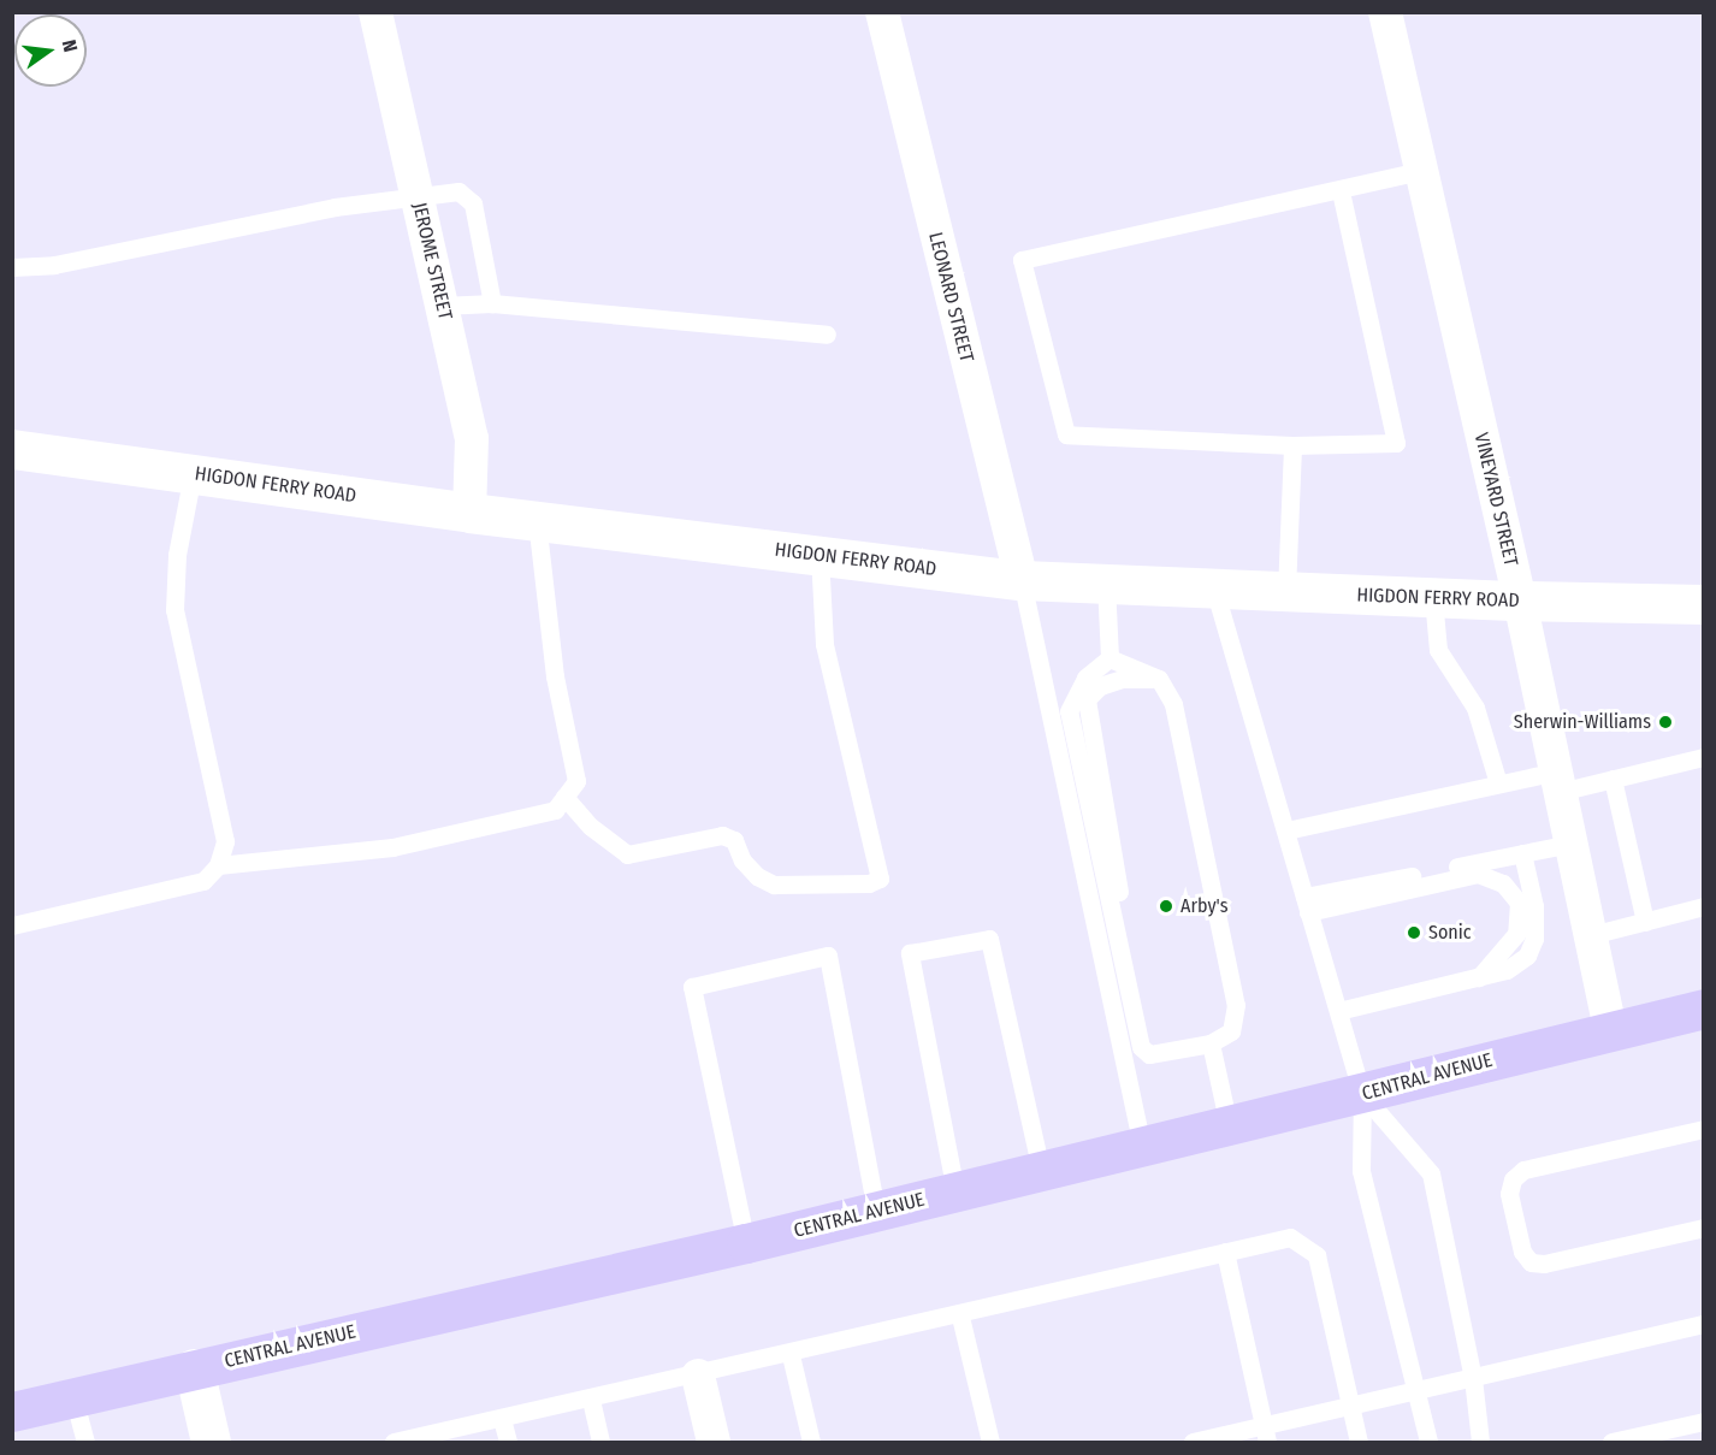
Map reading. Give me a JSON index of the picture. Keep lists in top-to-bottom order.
{
  "streets": {
    "main road": ["HIGDON FERRY ROAD", "CENTRAL AVENUE"],
    "street": ["JEROME STREET", "LEONARD STREET", "VINEYARD STREET"]
  },
  "crossings": [
    ["JEROME STREET", "HIGDON FERRY ROAD"],
    ["LEONARD STREET", "HIGDON FERRY ROAD"],
    ["HIGDON FERRY ROAD", "VINEYARD STREET"],
    ["VINEYARD STREET", "CENTRAL AVENUE"]
  ],
  "places": ["Sherwin-Williams", "Arby's", "Sonic"],
  "north": "right"
}
